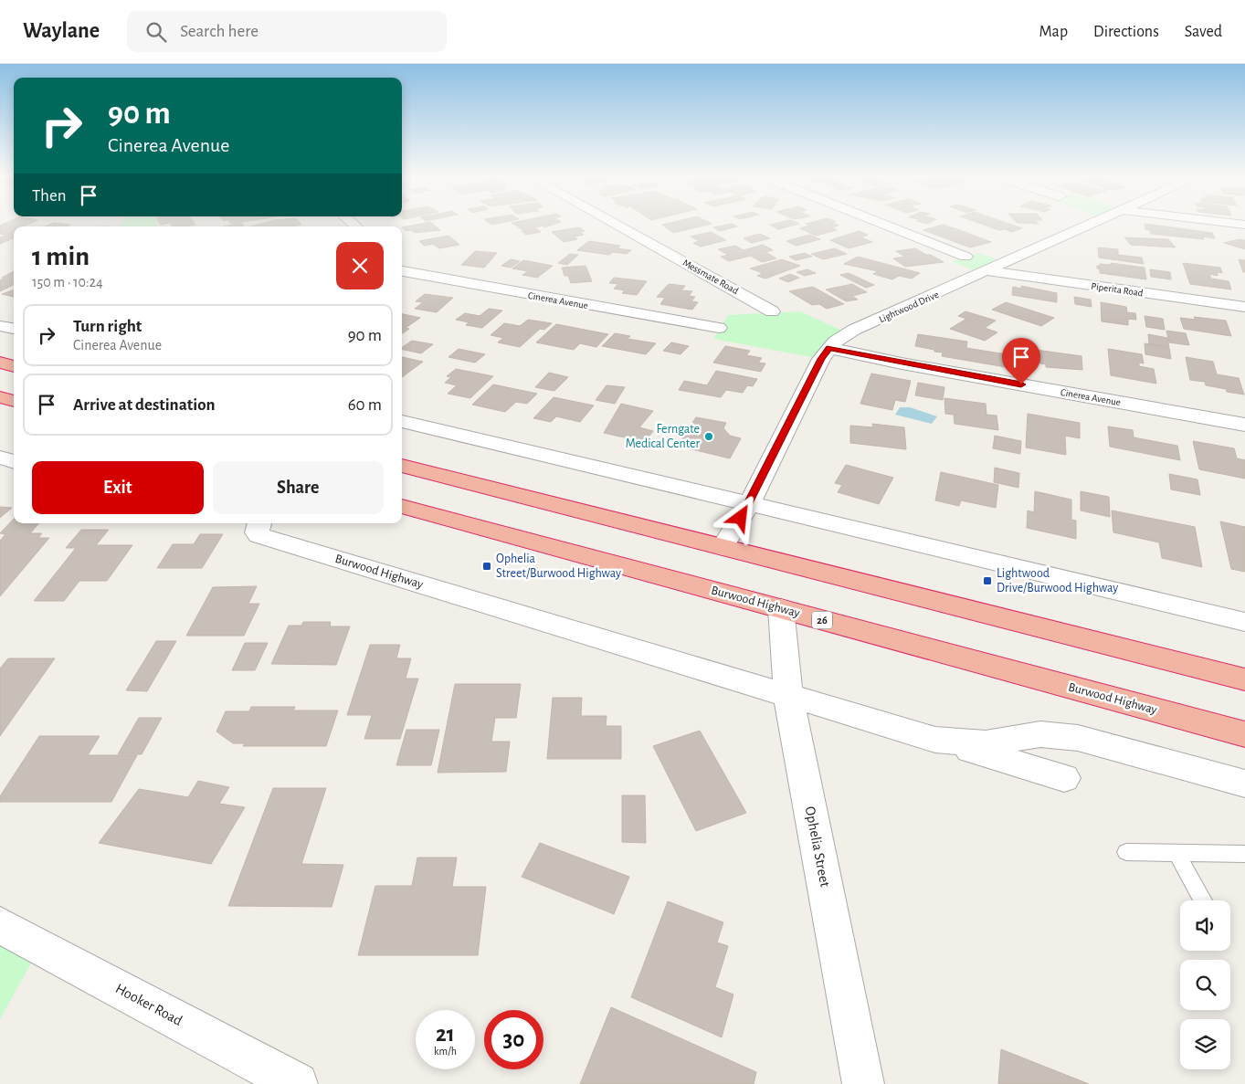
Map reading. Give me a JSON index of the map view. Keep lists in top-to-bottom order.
{
  "streets": {
    "highway": ["Burwood Highway", "26"],
    "street": [
      "Messmate Road",
      "Piperita Road",
      "Cinerea Avenue",
      "Lightwood Drive",
      "Ophelia Street",
      "Hooker Road"
    ]
  },
  "crossings": [
    ["Piperita Road", "Lightwood Drive"],
    ["Cinerea Avenue", "Lightwood Drive"],
    ["Burwood Highway", "Ophelia Street"]
  ],
  "places": {
    "other": ["Ferngate Medical Center"],
    "transit": ["Ophelia Street/Burwood Highway", "Lightwood Drive/Burwood Highway"]
  },
  "page": {
    "header": "Waylane",
    "search": "Search here",
    "nav": ["Map", "Directions", "Saved"],
    "turn": ["90 m", "Cinerea Avenue"],
    "then": "Then",
    "heading": ["1 min", "150 m · 10:24"],
    "list": [
      {
        "name": "Turn right",
        "note": "Cinerea Avenue",
        "value": "90 m"
      },
      {
        "name": "Arrive at destination",
        "value": "60 m"
      }
    ],
    "buttons": ["Exit", "Share"],
    "speed": "21 km/h",
    "limit": "30"
  }
}
